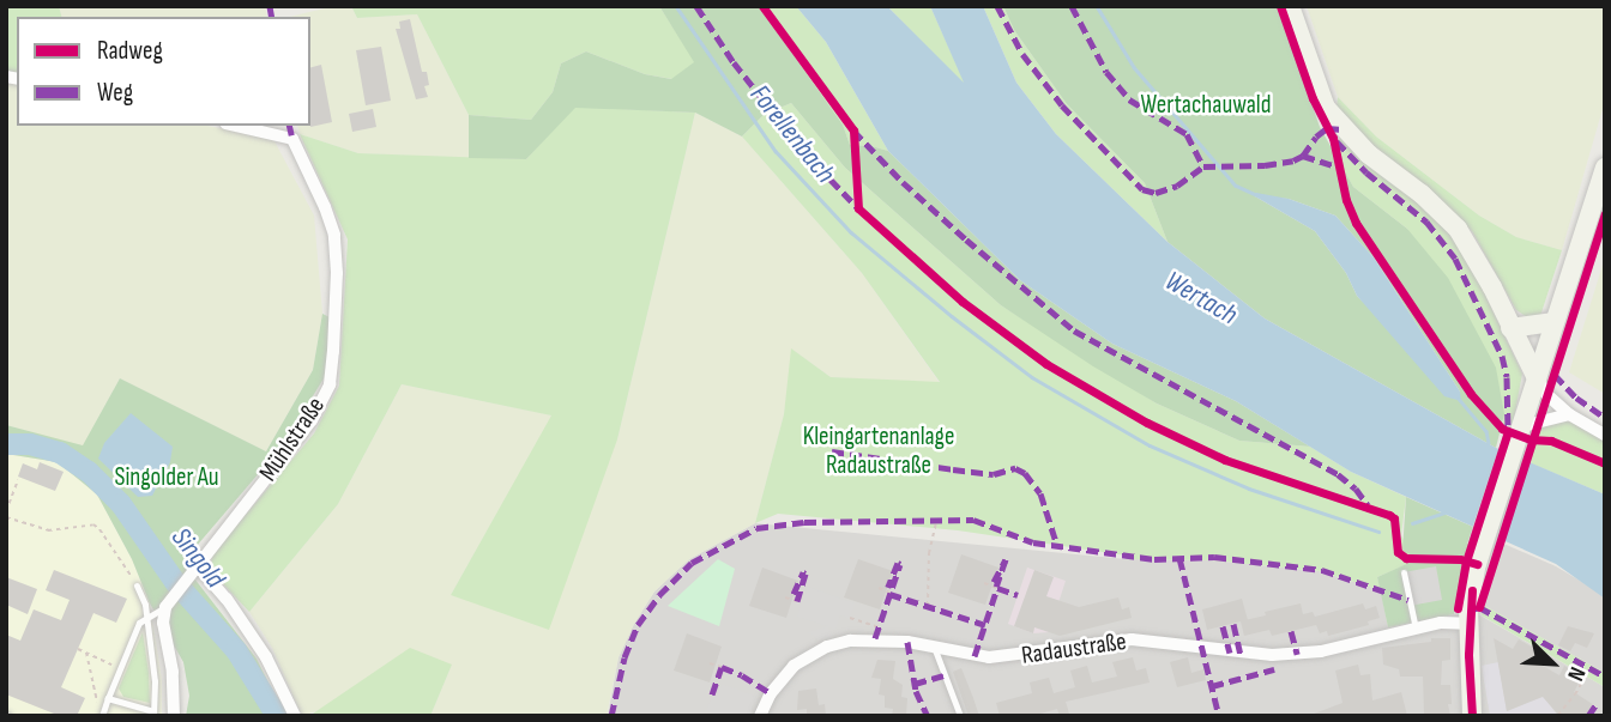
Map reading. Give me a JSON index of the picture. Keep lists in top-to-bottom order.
{
  "streets": {
    "street": ["Mühlstraße", "Radaustraße"]
  },
  "water": ["Forellenbach", "Wertach", "Singold"],
  "parks": ["Wertachauwald", "Kleingartenanlage Radaustraße", "Singolder Au"],
  "legend": ["Radweg", "Weg"],
  "north": "bottom right"
}
